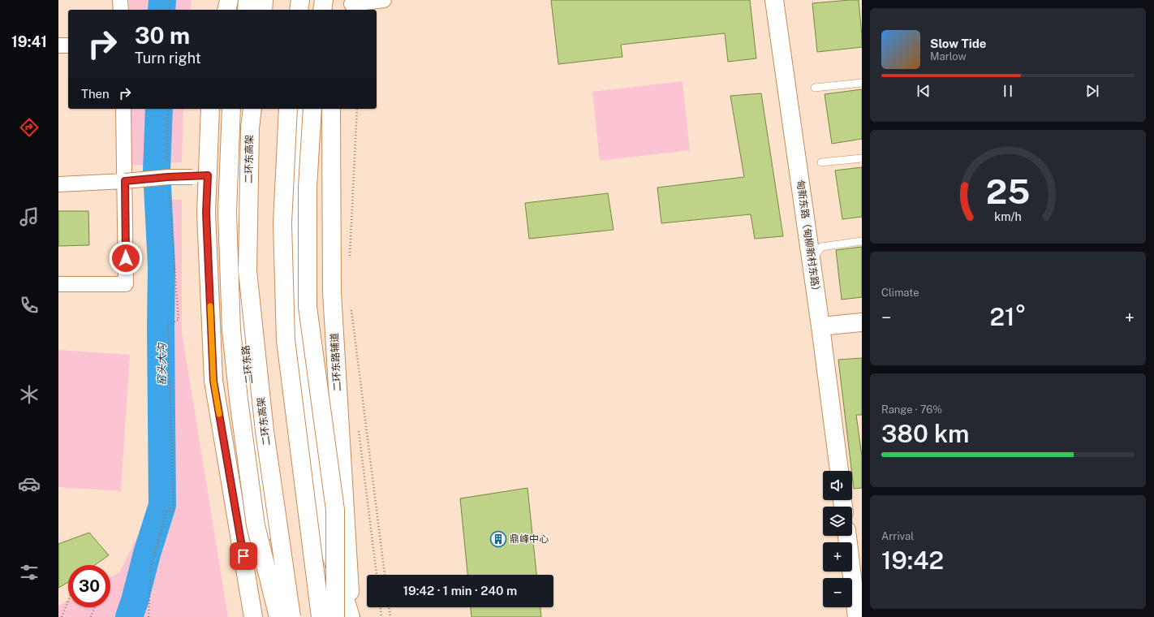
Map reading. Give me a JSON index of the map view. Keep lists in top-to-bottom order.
{
  "streets": {
    "main road": [
      "二环东高架",
      "甸新东路（甸柳新村东路）",
      "二环东路辅道",
      "二环东路"
    ]
  },
  "water": ["窑头大沟"],
  "places": {
    "building": ["鼎峰中心"]
  },
  "page": {
    "tabs": "19:41",
    "turn": ["30 m", "Turn right"],
    "song": ["Slow Tide", "Marlow"],
    "then": "Then",
    "tile": [
      "Climate",
      ["Range · 76%", "380 km"],
      ["Arrival", "19:42"]
    ],
    "heat": ["−", "21°", "+"],
    "map_buttons": ["+", "−"],
    "limit": "30",
    "trip": "19:42 · 1 min · 240 m",
    "gauge": ["25", "km/h"]
  }
}
